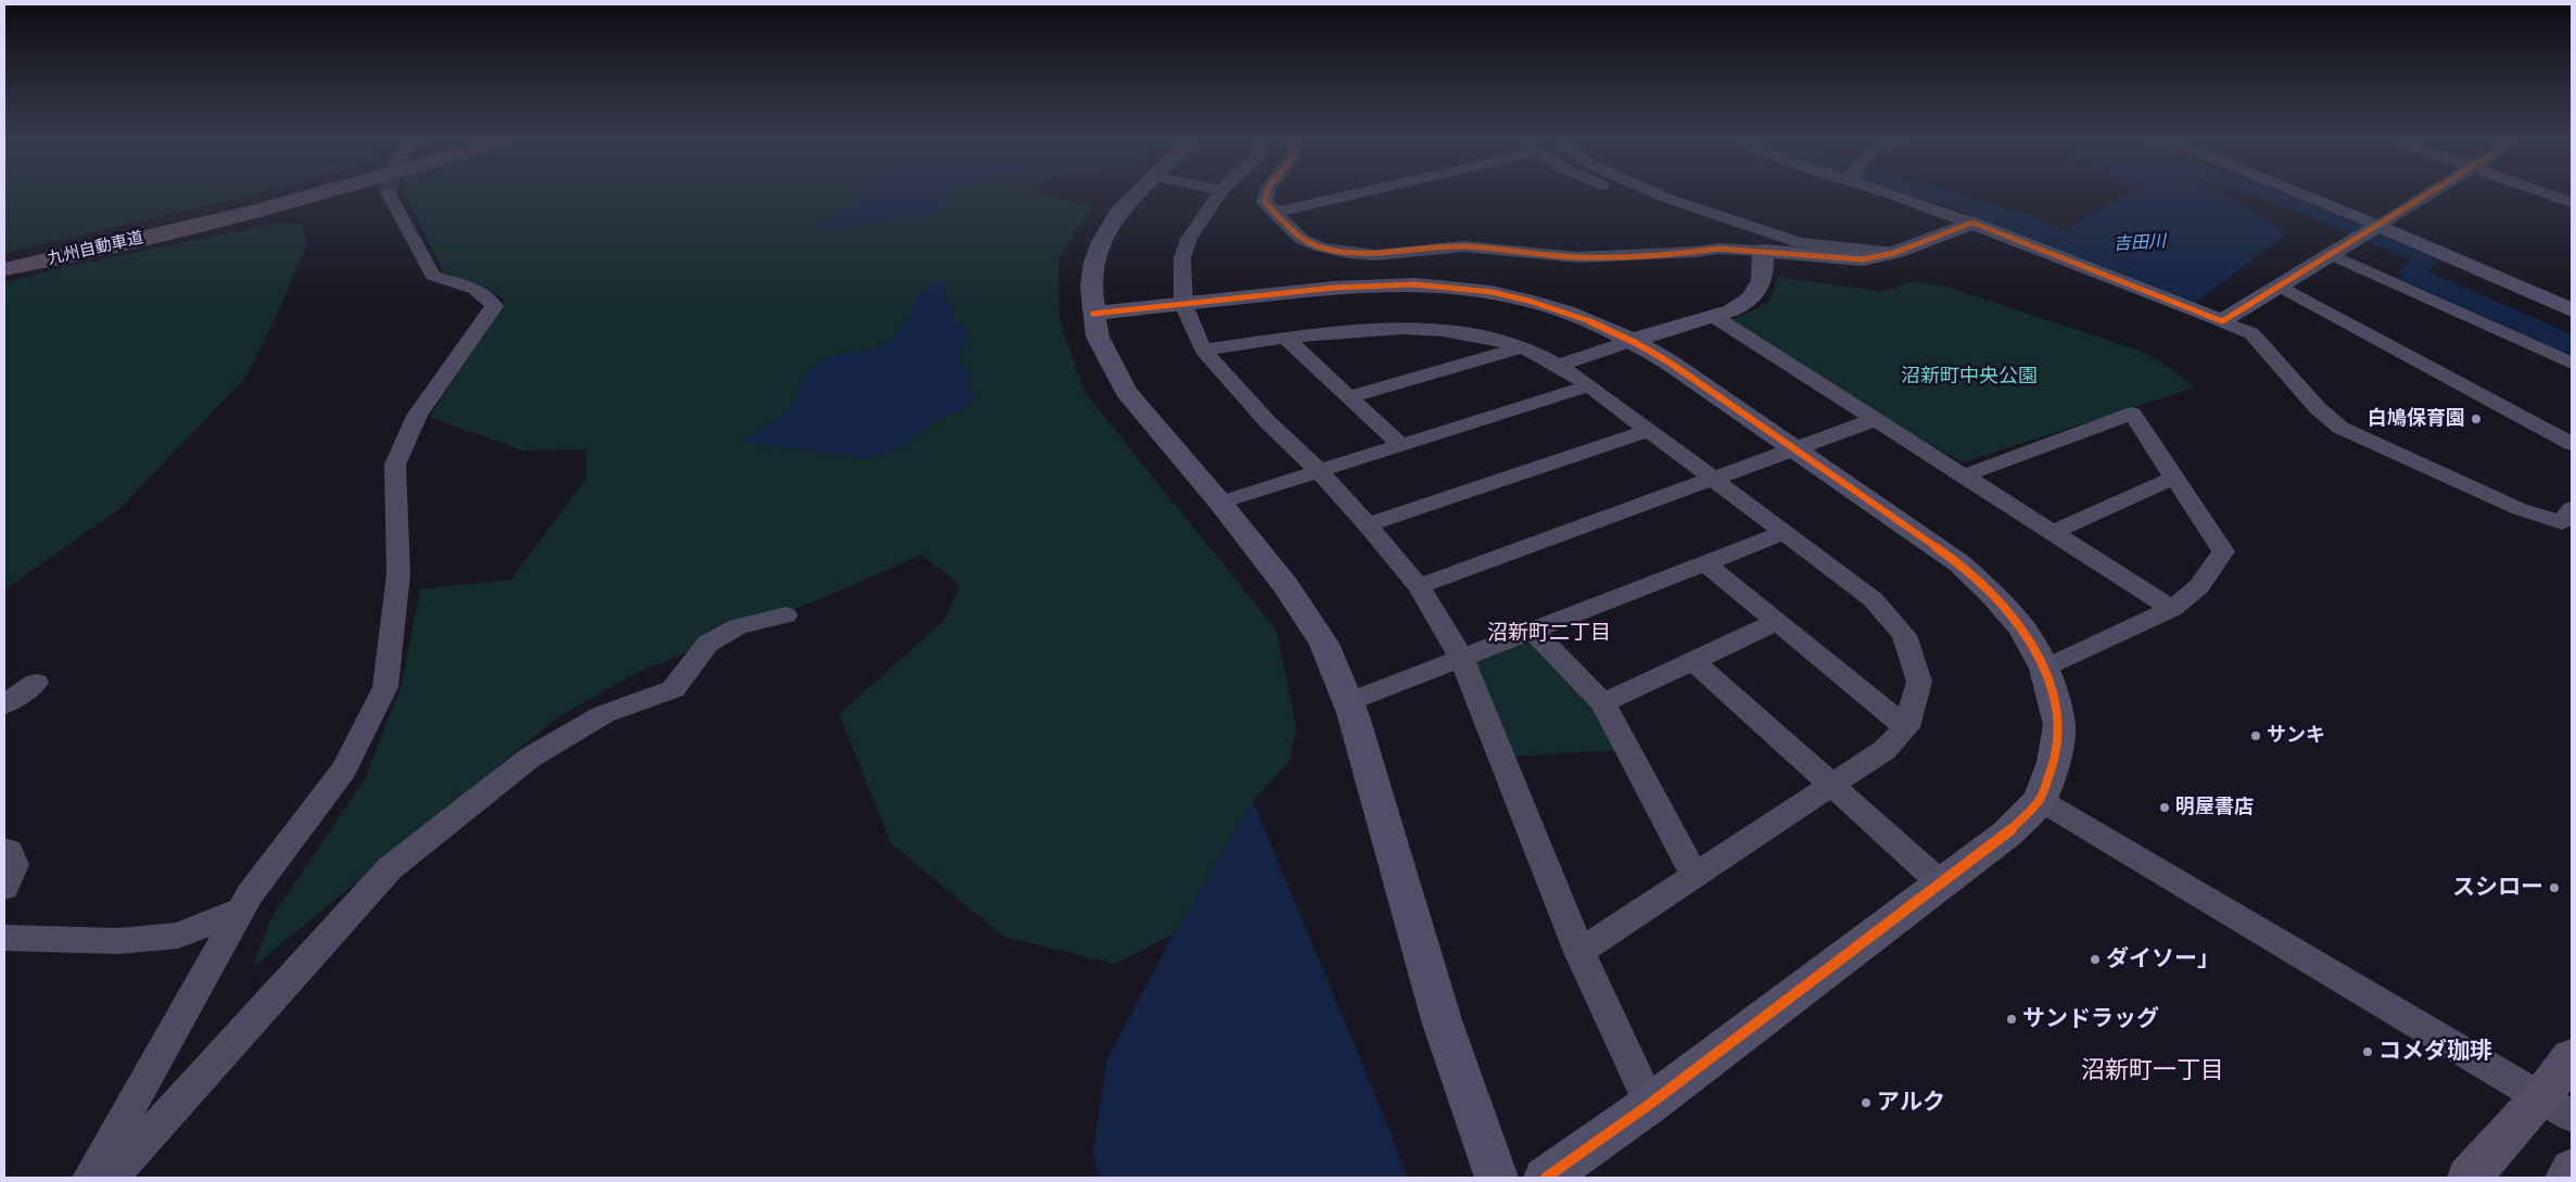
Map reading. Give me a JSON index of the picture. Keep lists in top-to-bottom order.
{
  "streets": {
    "highway": ["九州自動車道"]
  },
  "districts": ["沼新町二丁目", "沼新町一丁目"],
  "water": ["吉田川"],
  "parks": ["沼新町中央公園"],
  "places": [
    "白鳩保育園",
    "サンキ",
    "明屋書店",
    "スシロー",
    "ダイソー」",
    "サンドラッグ",
    "コメダ珈琲",
    "アルク"
  ]
}
